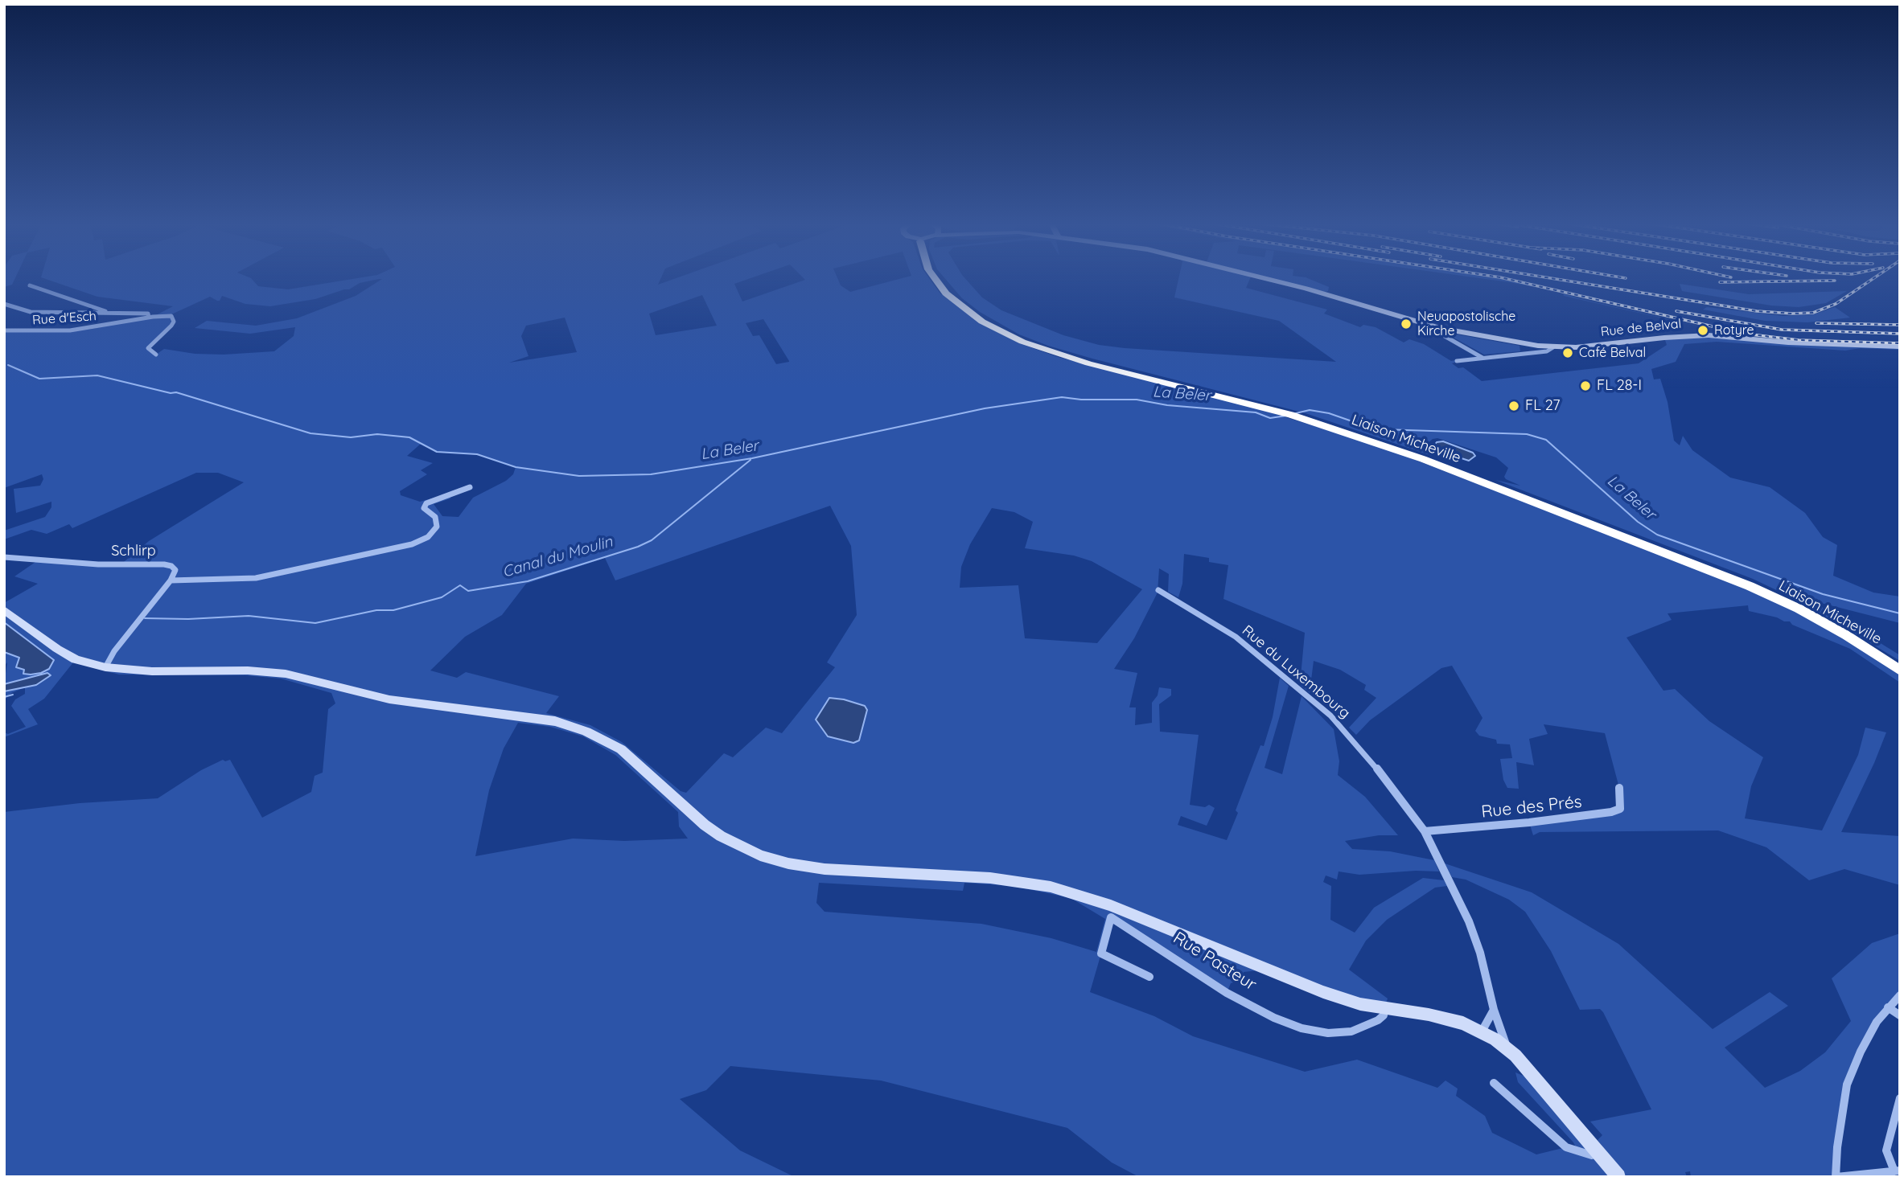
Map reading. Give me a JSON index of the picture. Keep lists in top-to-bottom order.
{
  "streets": {
    "highway": ["Liaison Micheville"],
    "main road": ["Rue de Belval", "Rue Pasteur"],
    "street": [
      "Rue d'Esch",
      "Schlirp",
      "Rue du Luxembourg",
      "Rue des Prés"
    ]
  },
  "crossings": [
    ["Rue du Luxembourg", "Rue des Prés"],
    ["Rue du Luxembourg", "Rue Pasteur"]
  ],
  "water": ["La Beler", "Canal du Moulin"],
  "places": [
    "Neuapostolische Kirche",
    "Rotyre",
    "Café Belval",
    "FL 28-I",
    "FL 27"
  ]
}
